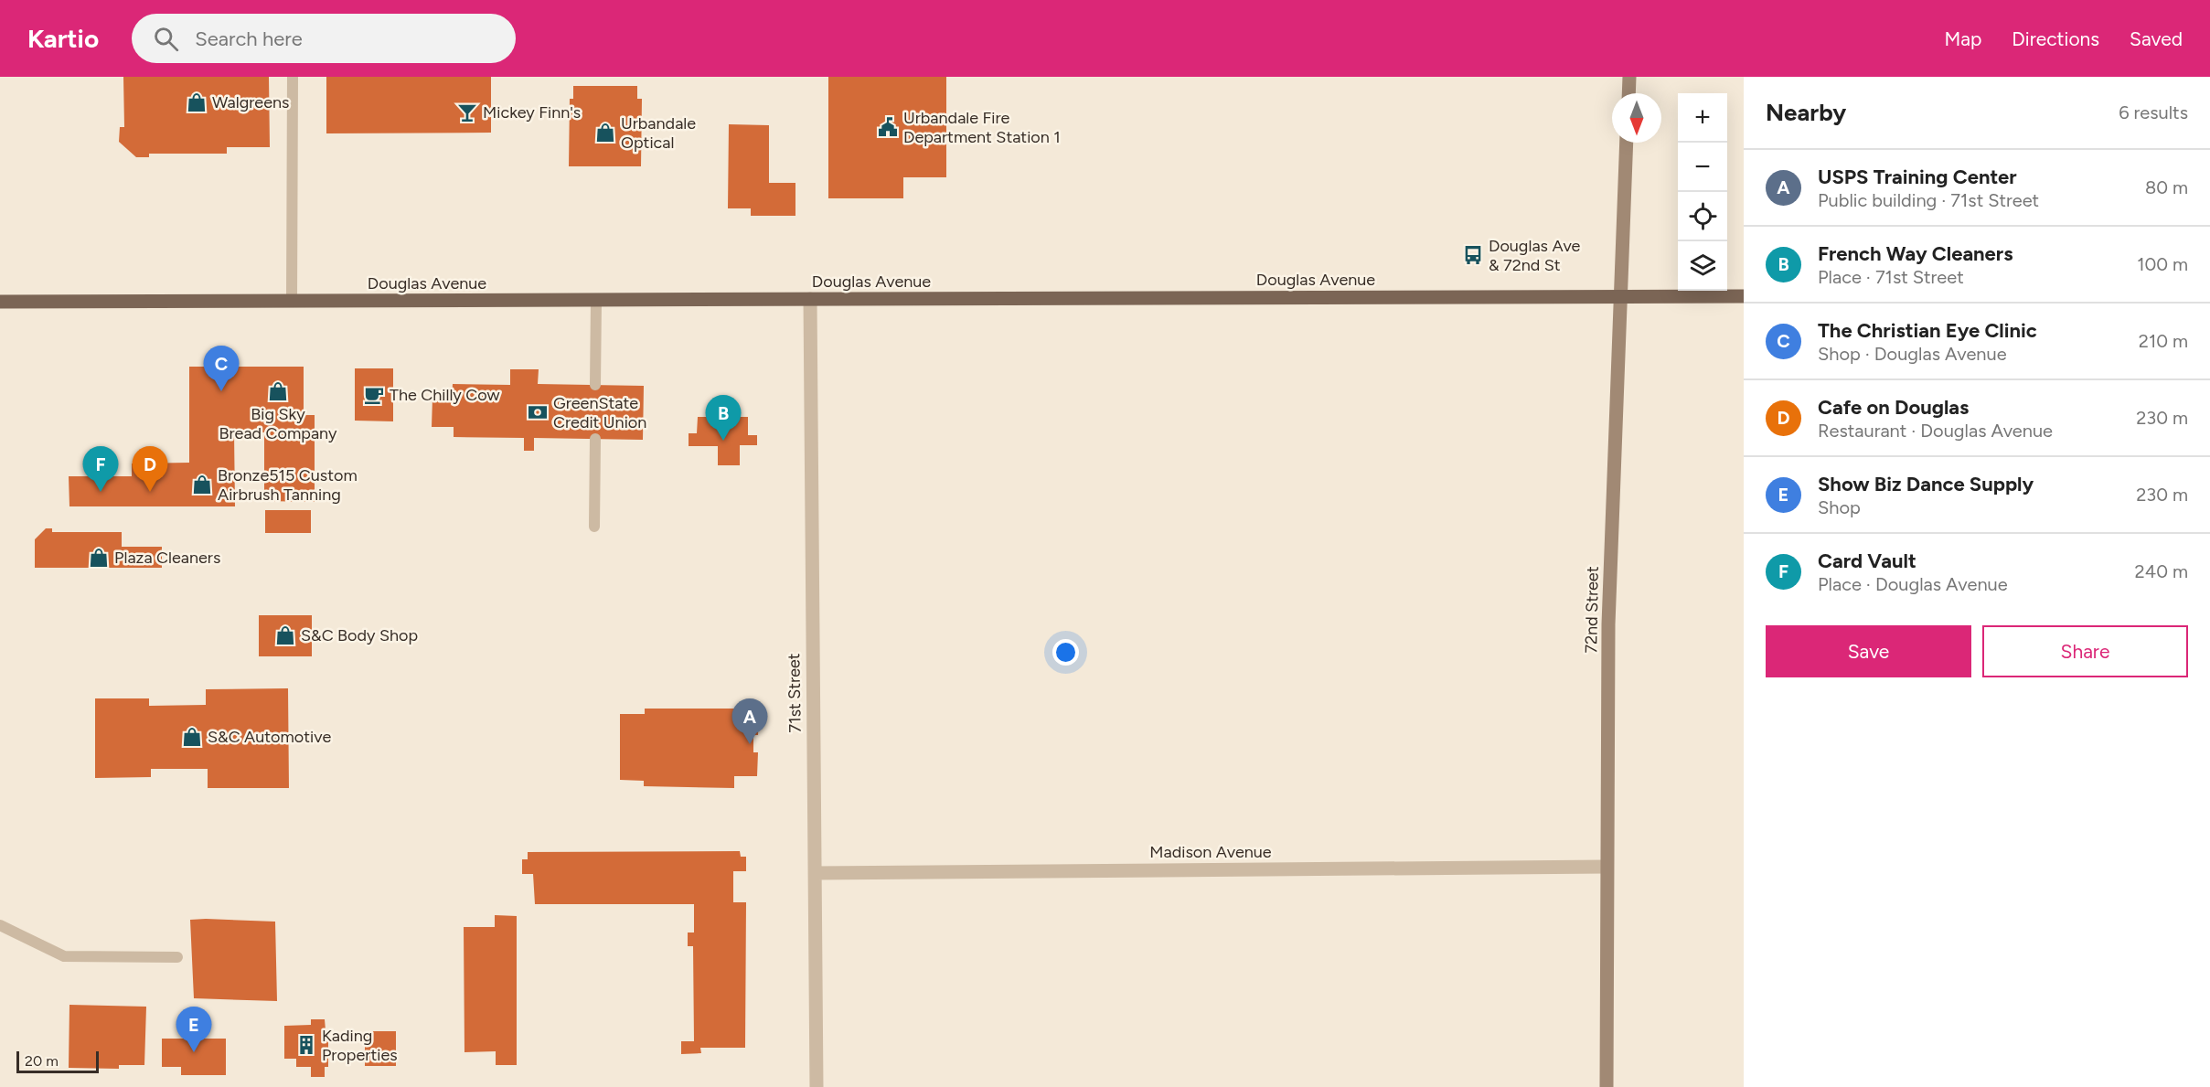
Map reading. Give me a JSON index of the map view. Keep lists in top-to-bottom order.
{
  "streets": {
    "main road": ["Douglas Avenue"],
    "street": ["72nd Street", "71st Street", "Madison Avenue"]
  },
  "crossings": [
    ["Douglas Avenue", "72nd Street"],
    ["Douglas Avenue", "71st Street"],
    ["72nd Street", "Madison Avenue"],
    ["71st Street", "Madison Avenue"]
  ],
  "places": {
    "shop": [
      "Walgreens",
      "Urbandale Optical",
      "Big Sky Bread Company",
      "Bronze515 Custom Airbrush Tanning",
      "Plaza Cleaners",
      "S&C Body Shop",
      "S&C Automotive"
    ],
    "bar": ["Mickey Finn's"],
    "public building": ["Urbandale Fire Department Station 1"],
    "bus stop": ["Douglas Ave & 72nd St"],
    "cafe": ["The Chilly Cow"],
    "bank": ["GreenState Credit Union"],
    "building": ["Kading Properties"]
  },
  "scale_bar": "20 m",
  "north": "bottom",
  "page": {
    "header": "Kartio",
    "search": "Search here",
    "nav": ["Map", "Directions", "Saved"],
    "heading": ["Nearby", "6 results"],
    "map_buttons": ["+", "−"],
    "list": [
      {
        "mark": "A",
        "name": "USPS Training Center",
        "note": "Public building · 71st Street",
        "value": "80 m"
      },
      {
        "mark": "B",
        "name": "French Way Cleaners",
        "note": "Place · 71st Street",
        "value": "100 m"
      },
      {
        "mark": "C",
        "name": "The Christian Eye Clinic",
        "note": "Shop · Douglas Avenue",
        "value": "210 m"
      },
      {
        "mark": "D",
        "name": "Cafe on Douglas",
        "note": "Restaurant · Douglas Avenue",
        "value": "230 m"
      },
      {
        "mark": "E",
        "name": "Show Biz Dance Supply",
        "note": "Shop",
        "value": "230 m"
      },
      {
        "mark": "F",
        "name": "Card Vault",
        "note": "Place · Douglas Avenue",
        "value": "240 m"
      }
    ],
    "pins": [
      "C",
      "B",
      "D",
      "F",
      "A",
      "E"
    ],
    "buttons": ["Save", "Share"],
    "scale": "20 m"
  }
}
